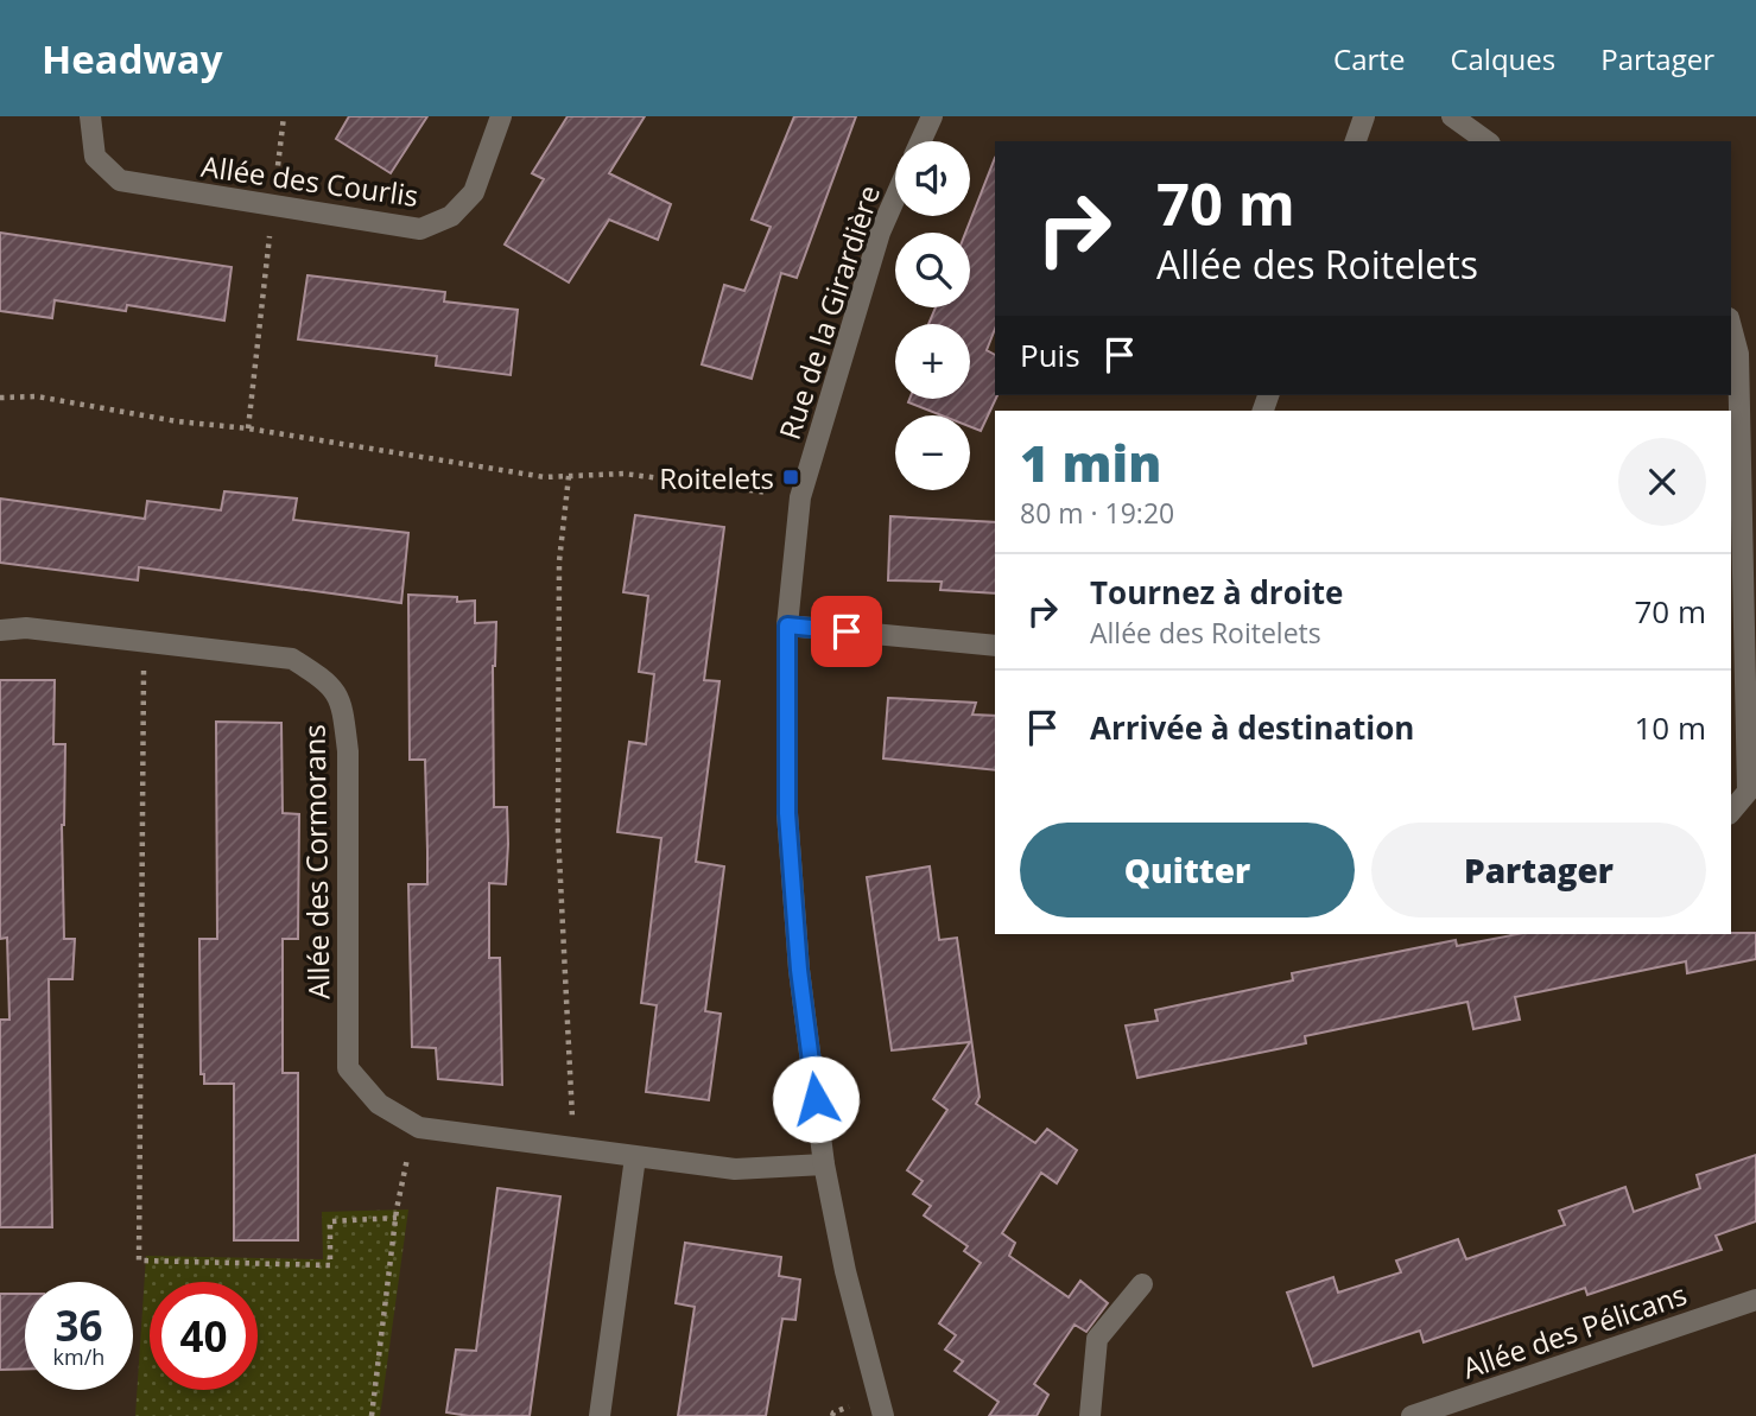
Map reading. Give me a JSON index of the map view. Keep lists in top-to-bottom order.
{
  "streets": {
    "street": [
      "Allée des Courlis",
      "Rue de la Girardière",
      "Allée des Cormorans",
      "Allée des Pélicans"
    ]
  },
  "crossings": [
    ["Rue de la Girardière", "Allée des Cormorans"]
  ],
  "places": {
    "transit": ["Roitelets"]
  },
  "page": {
    "header": "Headway",
    "nav": ["Carte", "Calques", "Partager"],
    "map_buttons": ["+", "−"],
    "turn": ["70 m", "Allée des Roitelets"],
    "then": "Puis",
    "heading": ["1 min", "80 m · 19:20"],
    "list": [
      {
        "name": "Tournez à droite",
        "note": "Allée des Roitelets",
        "value": "70 m"
      },
      {
        "name": "Arrivée à destination",
        "value": "10 m"
      }
    ],
    "buttons": ["Quitter", "Partager"],
    "speed": "36 km/h",
    "limit": "40"
  }
}
